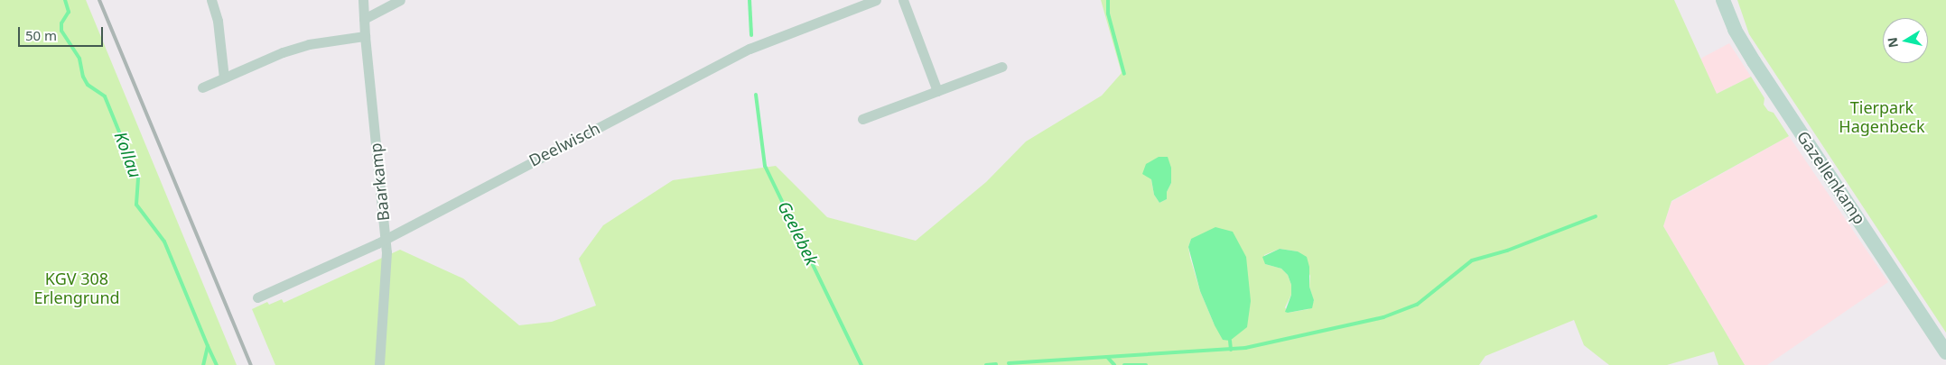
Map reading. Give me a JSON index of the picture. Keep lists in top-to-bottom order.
{
  "streets": {
    "street": ["Deelwisch", "Gazellenkamp", "Baarkamp"]
  },
  "crossings": [
    ["Deelwisch", "Baarkamp"]
  ],
  "water": ["Kollau", "Geelebek"],
  "parks": ["Tierpark Hagenbeck", "KGV 308 Erlengrund"],
  "scale_bar": "50 m",
  "north": "left"
}
